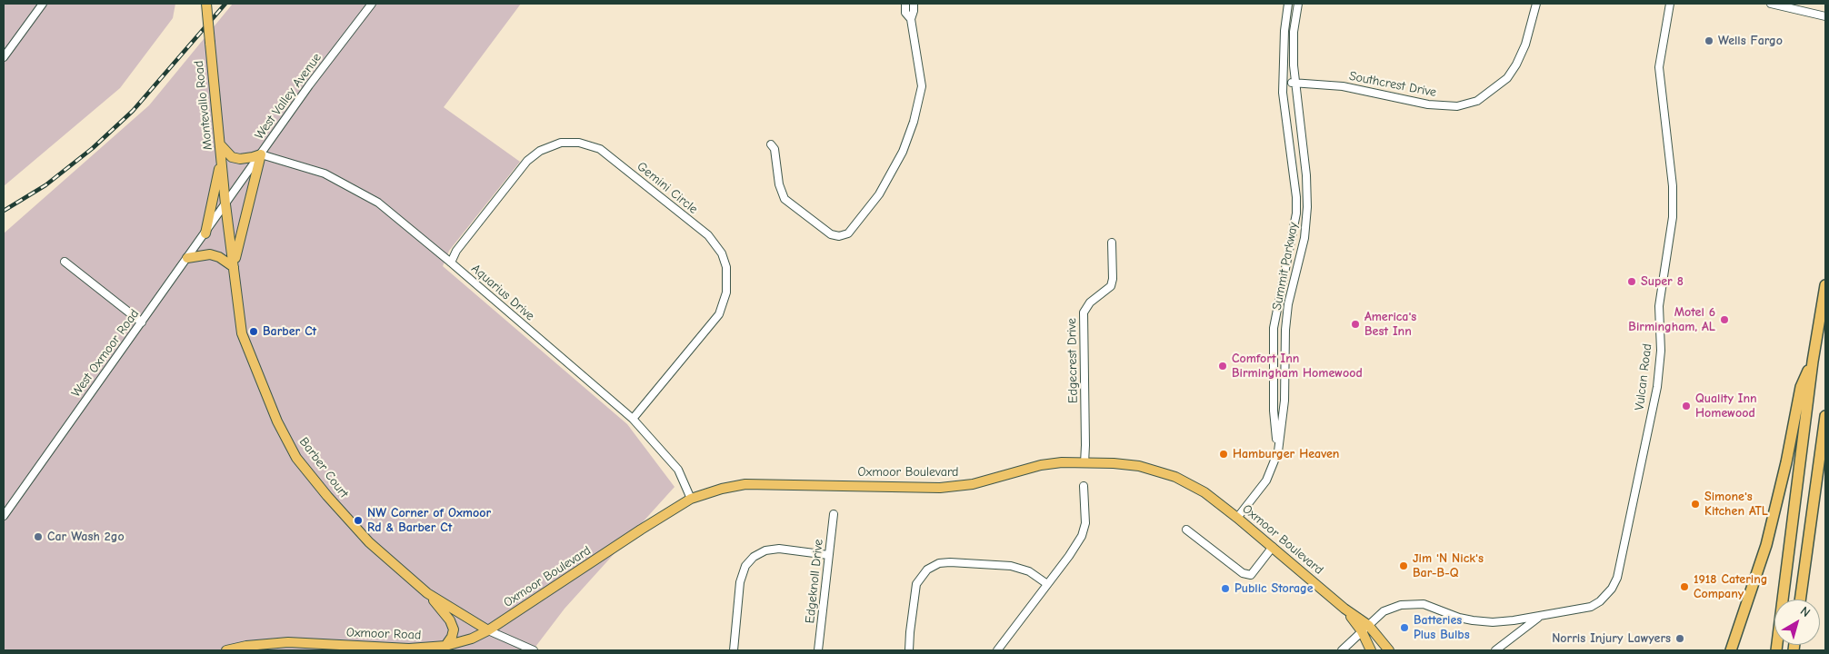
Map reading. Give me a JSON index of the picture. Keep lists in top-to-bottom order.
{
  "streets": {
    "main road": [
      "Montevallo Road",
      "Barber Court",
      "Oxmoor Boulevard",
      "Oxmoor Road"
    ],
    "street": [
      "Southcrest Drive",
      "West Valley Avenue",
      "Gemini Circle",
      "Summit Parkway",
      "Aquarius Drive",
      "West Oxmoor Road",
      "Edgecrest Drive",
      "Vulcan Road",
      "Edgeknoll Drive"
    ]
  },
  "crossings": [
    ["Southcrest Drive", "Summit Parkway"],
    ["West Valley Avenue", "Montevallo Road"],
    ["West Valley Avenue", "Aquarius Drive"],
    ["West Valley Avenue", "West Oxmoor Road"],
    ["West Valley Avenue", "Barber Court"],
    ["Montevallo Road", "West Oxmoor Road"],
    ["Montevallo Road", "Barber Court"],
    ["Gemini Circle", "Aquarius Drive"],
    ["Summit Parkway", "Oxmoor Boulevard"],
    ["Aquarius Drive", "Oxmoor Boulevard"],
    ["West Oxmoor Road", "Barber Court"],
    ["Edgecrest Drive", "Oxmoor Boulevard"],
    ["Vulcan Road", "Oxmoor Boulevard"],
    ["Barber Court", "Oxmoor Boulevard"],
    ["Barber Court", "Oxmoor Road"],
    ["Oxmoor Boulevard", "Oxmoor Road"]
  ],
  "places": [
    "Wells Fargo",
    "Super 8",
    "Motel 6 Birmingham, AL",
    "America's Best Inn",
    "Barber Ct",
    "Comfort Inn Birmingham Homewood",
    "Quality Inn Homewood",
    "Hamburger Heaven",
    "Simone's Kitchen ATL",
    "NW Corner of Oxmoor Rd & Barber Ct",
    "Car Wash 2go",
    "Jim 'N Nick's Bar-B-Q",
    "1918 Catering Company",
    "Public Storage",
    "Batteries Plus Bulbs",
    "Norris Injury Lawyers"
  ],
  "north": "top right"
}
